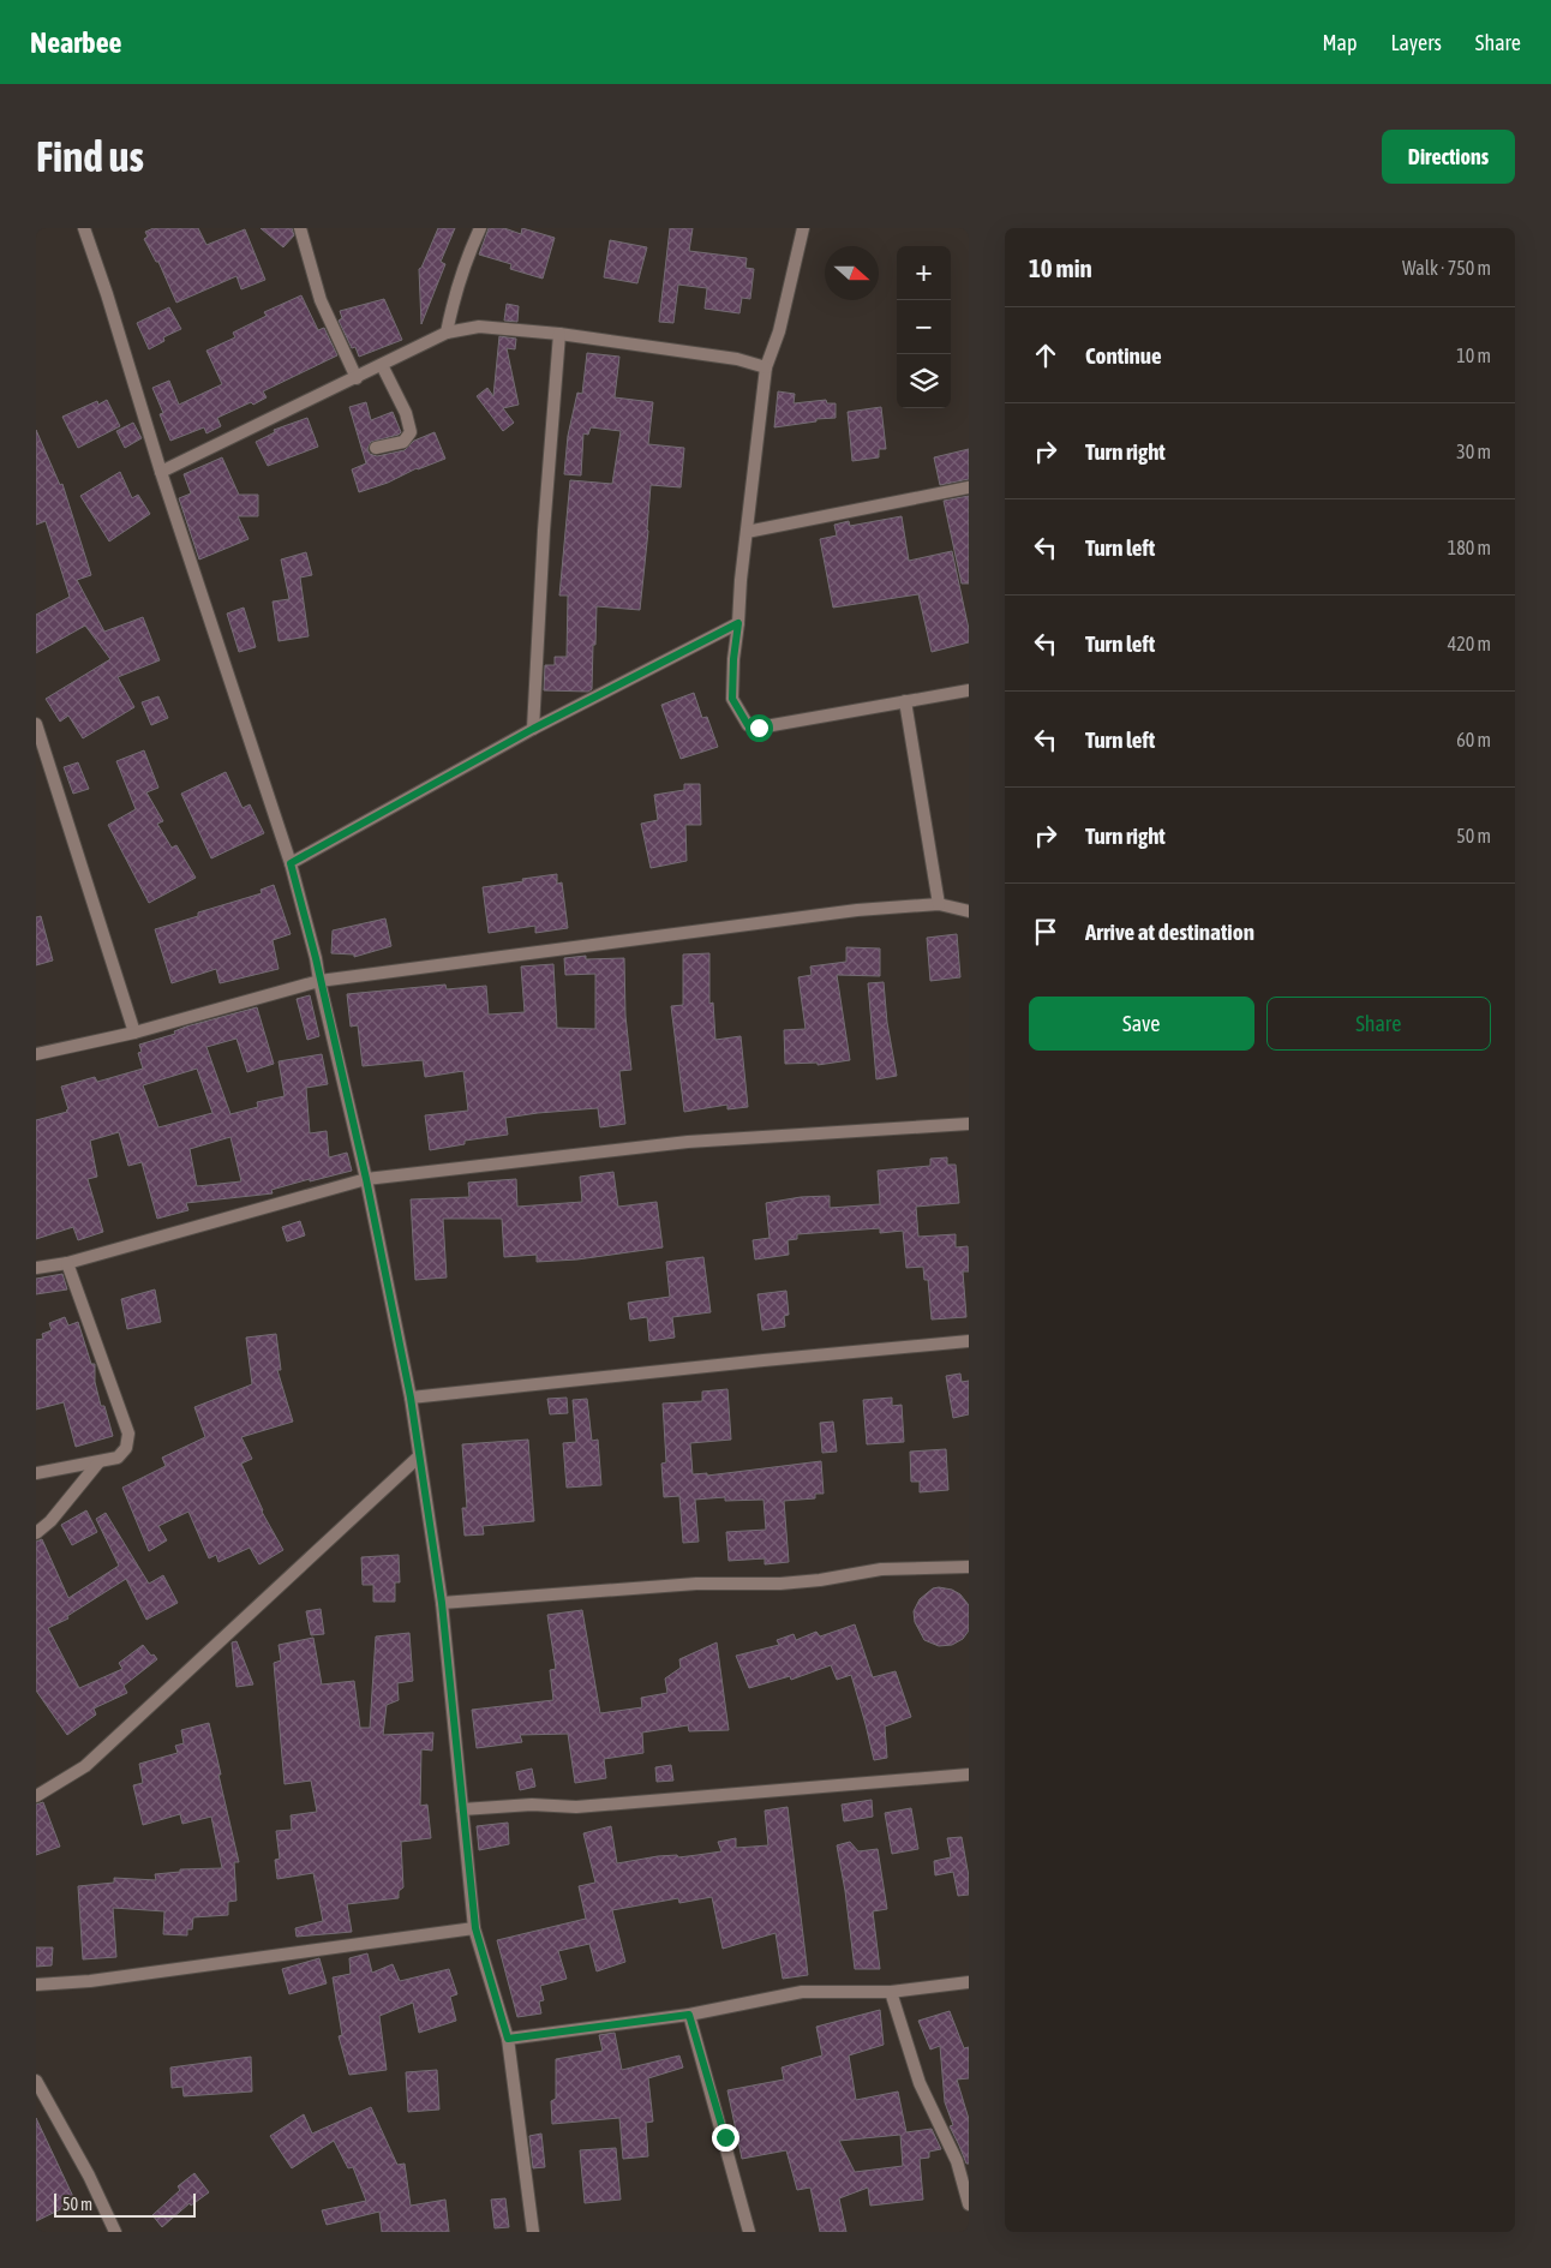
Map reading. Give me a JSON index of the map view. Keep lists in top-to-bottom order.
{
  "scale_bar": "50 m",
  "north": "right",
  "page": {
    "header": "Nearbee",
    "nav": ["Map", "Layers", "Share"],
    "buttons": [
      "Directions",
      ["Save", "Share"]
    ],
    "title": "Find us",
    "heading": ["10 min", "Walk · 750 m"],
    "map_buttons": ["+", "−"],
    "list": [
      ["Continue", "10 m"],
      ["Turn right", "30 m"],
      ["Turn left", "180 m"],
      ["Turn left", "420 m"],
      ["Turn left", "60 m"],
      ["Turn right", "50 m"],
      "Arrive at destination"
    ],
    "scale": "50 m"
  }
}
